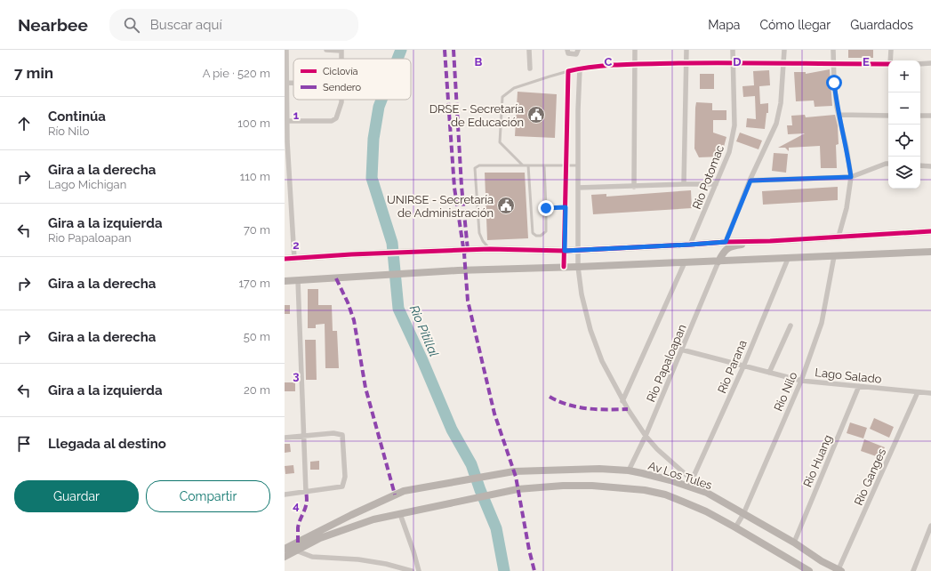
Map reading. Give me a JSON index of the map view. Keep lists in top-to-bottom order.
{
  "streets": {
    "street": [
      "Rio Potomac",
      "Rio Papaloapan",
      "Rio Parana",
      "Lago Salado",
      "Rio Nilo",
      "Rio Huang",
      "Av Los Tules",
      "Rio Ganges"
    ]
  },
  "crossings": [
    ["Rio Papaloapan", "Lago Salado"],
    ["Rio Papaloapan", "Av Los Tules"],
    ["Rio Parana", "Lago Salado"],
    ["Lago Salado", "Rio Nilo"],
    ["Lago Salado", "Rio Huang"],
    ["Lago Salado", "Rio Ganges"],
    ["Rio Nilo", "Av Los Tules"],
    ["Rio Huang", "Av Los Tules"],
    ["Av Los Tules", "Rio Ganges"]
  ],
  "water": ["Rio Pitillal"],
  "places": {
    "public building": ["DRSE - Secretaría de Educación", "UNIRSE - Secretaría de Administración"]
  },
  "legend": ["Ciclovía", "Sendero"],
  "page": {
    "header": "Nearbee",
    "search": "Buscar aquí",
    "nav": ["Mapa", "Cómo llegar", "Guardados"],
    "heading": ["7 min", "A pie · 520 m"],
    "map_buttons": ["+", "−"],
    "list": [
      ["Continúa", "Río Nilo", "100 m"],
      ["Gira a la derecha", "Lago Michigan", "110 m"],
      ["Gira a la izquierda", "Rio Papaloapan", "70 m"],
      ["Gira a la derecha", "170 m"],
      ["Gira a la derecha", "50 m"],
      ["Gira a la izquierda", "20 m"],
      "Llegada al destino"
    ],
    "buttons": ["Guardar", "Compartir"]
  },
  "grid": {
    "columns": [
      "B",
      "C",
      "D",
      "E"
    ],
    "rows": [
      "1",
      "2",
      "3",
      "4"
    ]
  }
}
